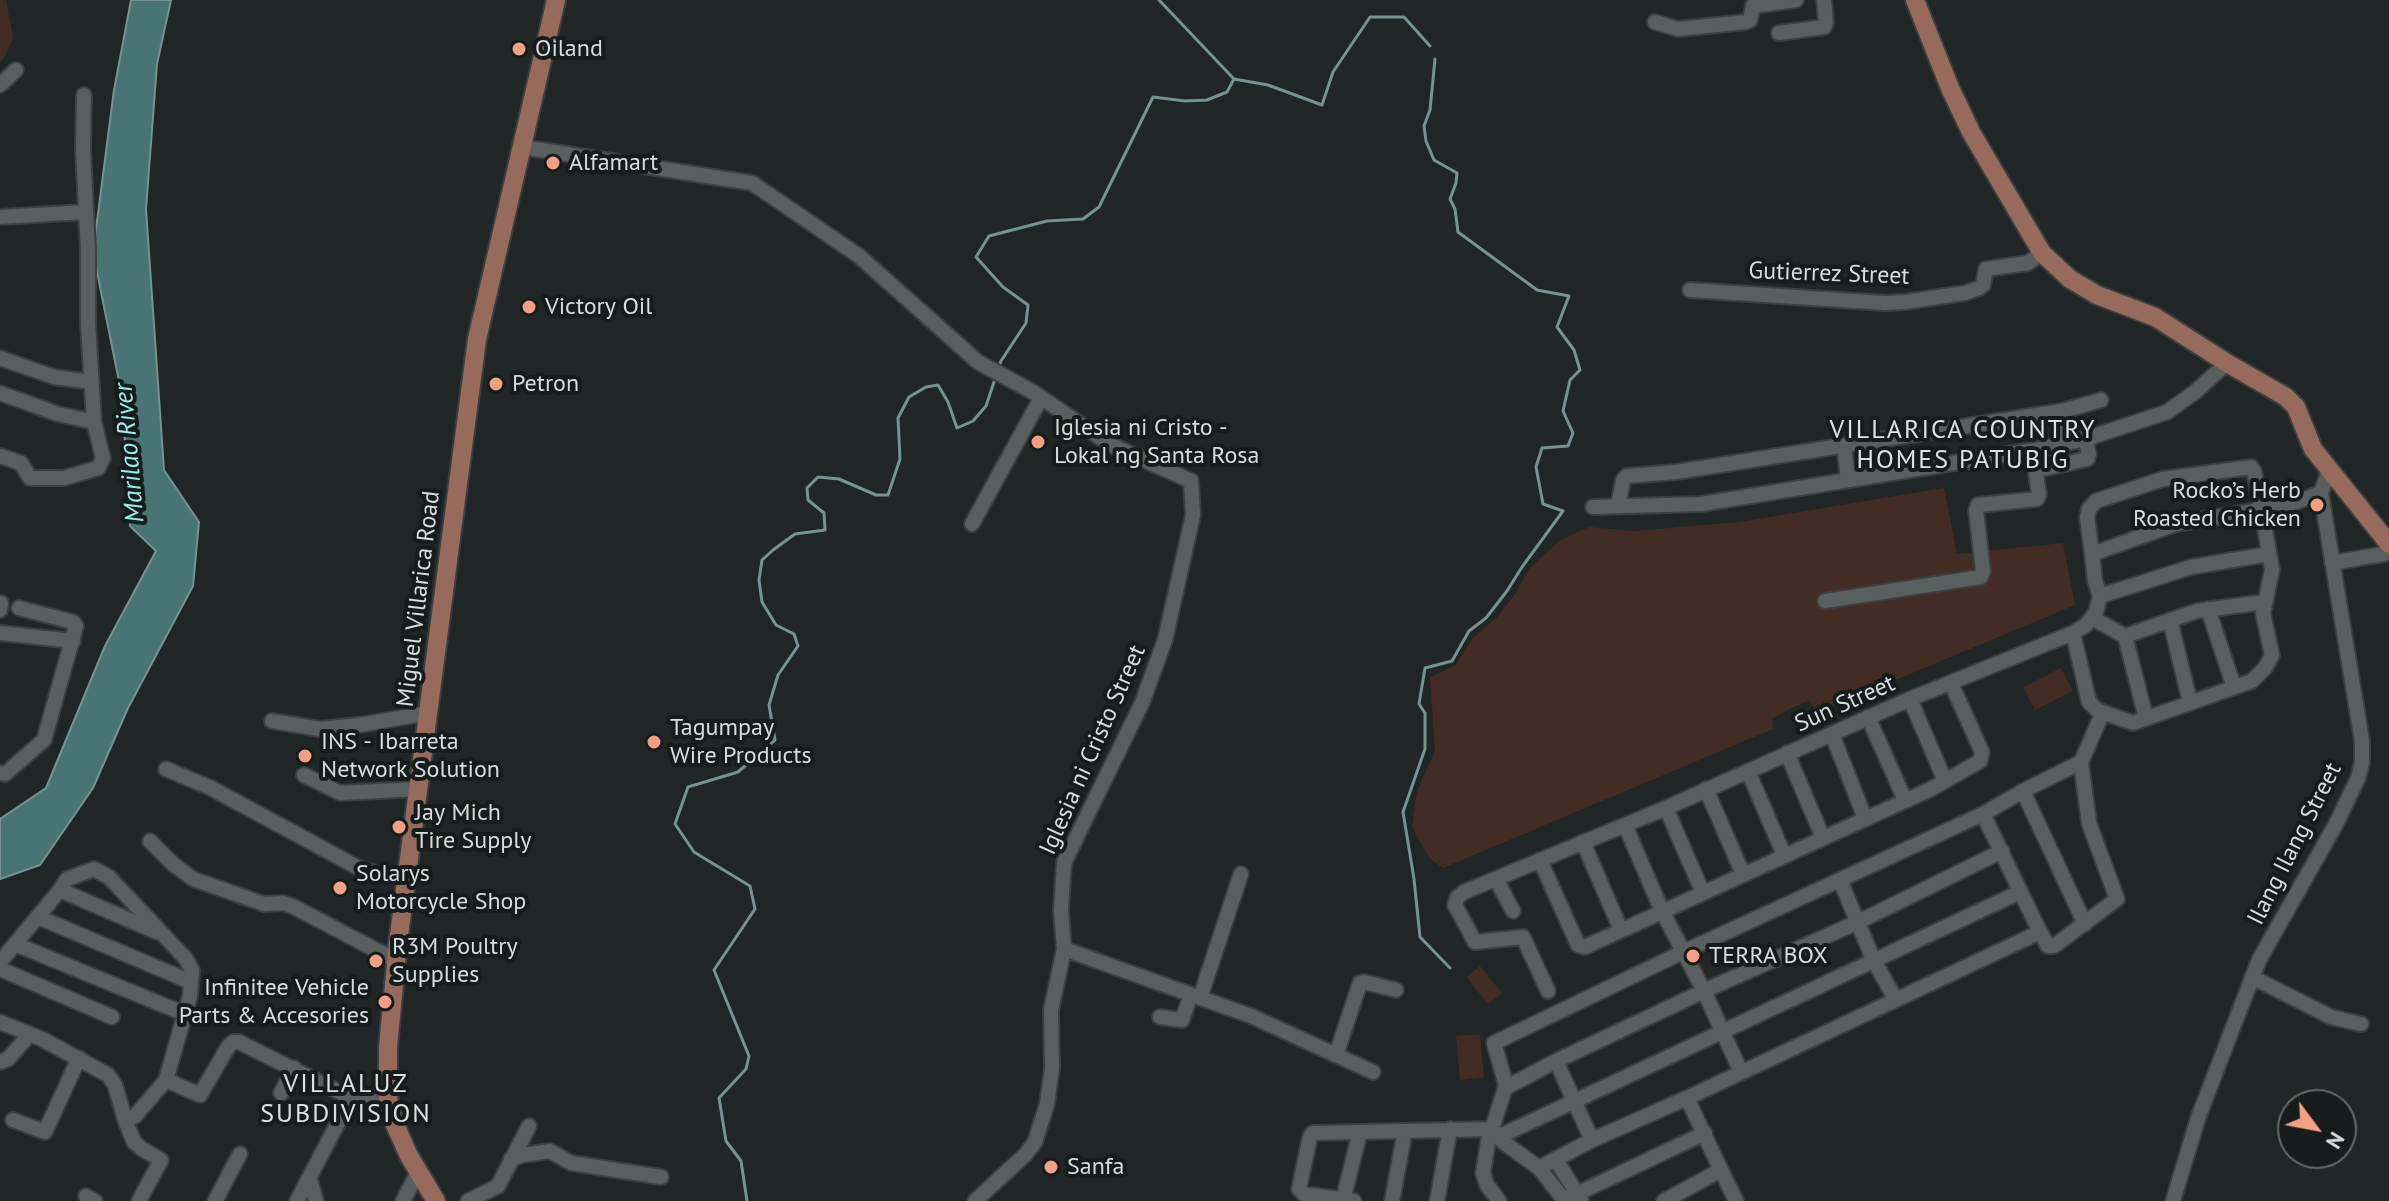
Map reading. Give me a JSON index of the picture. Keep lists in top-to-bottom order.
{
  "streets": {
    "main road": ["Miguel Villarica Road"],
    "street": [
      "Gutierrez Street",
      "Sun Street",
      "Iglesia ni Cristo Street",
      "Ilang Ilang Street"
    ]
  },
  "crossings": [
    ["Miguel Villarica Road", "Iglesia ni Cristo Street"]
  ],
  "districts": ["VILLARICA COUNTRY HOMES PATUBIG", "VILLALUZ SUBDIVISION"],
  "water": ["Marilao River"],
  "places": [
    "Oiland",
    "Alfamart",
    "Victory Oil",
    "Petron",
    "Iglesia ni Cristo - Lokal ng Santa Rosa",
    "Rocko’s Herb Roasted Chicken",
    "Tagumpay Wire Products",
    "INS - Ibarreta Network Solution",
    "Jay Mich Tire Supply",
    "Solarys Motorcycle Shop",
    "TERRA BOX",
    "R3M Poultry Supplies",
    "Infinitee Vehicle Parts & Accesories",
    "Sanfa"
  ],
  "north": "bottom right"
}
